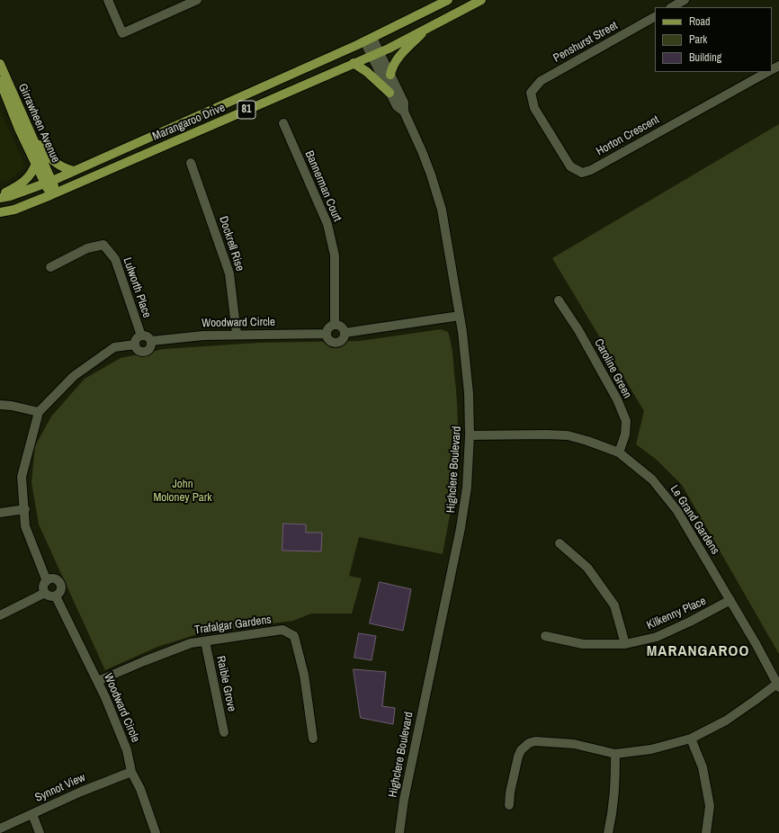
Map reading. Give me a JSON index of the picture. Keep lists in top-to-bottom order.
{
  "streets": {
    "main road": ["81", "Marangaroo Drive", "Girrawheen Avenue"],
    "street": [
      "Penshurst Street",
      "Horton Crescent",
      "Bannerman Court",
      "Dockrell Rise",
      "Lulworth Place",
      "Woodward Circle",
      "Caroline Green",
      "Highclere Boulevard",
      "Le Grand Gardens",
      "Kilkenny Place",
      "Trafalgar Gardens",
      "Raible Grove",
      "Synnot View"
    ]
  },
  "crossings": [
    ["Penshurst Street", "Horton Crescent"],
    ["Marangaroo Drive", "Girrawheen Avenue"],
    ["Marangaroo Drive", "Highclere Boulevard"],
    ["Bannerman Court", "Woodward Circle"],
    ["Dockrell Rise", "Woodward Circle"],
    ["Lulworth Place", "Woodward Circle"],
    ["Woodward Circle", "Trafalgar Gardens"],
    ["Woodward Circle", "Synnot View"],
    ["Caroline Green", "Le Grand Gardens"],
    ["Highclere Boulevard", "Le Grand Gardens"],
    ["Le Grand Gardens", "Kilkenny Place"],
    ["Trafalgar Gardens", "Raible Grove"]
  ],
  "districts": ["MARANGAROO"],
  "parks": ["John Moloney Park"],
  "legend": ["Road", "Park", "Building"]
}
